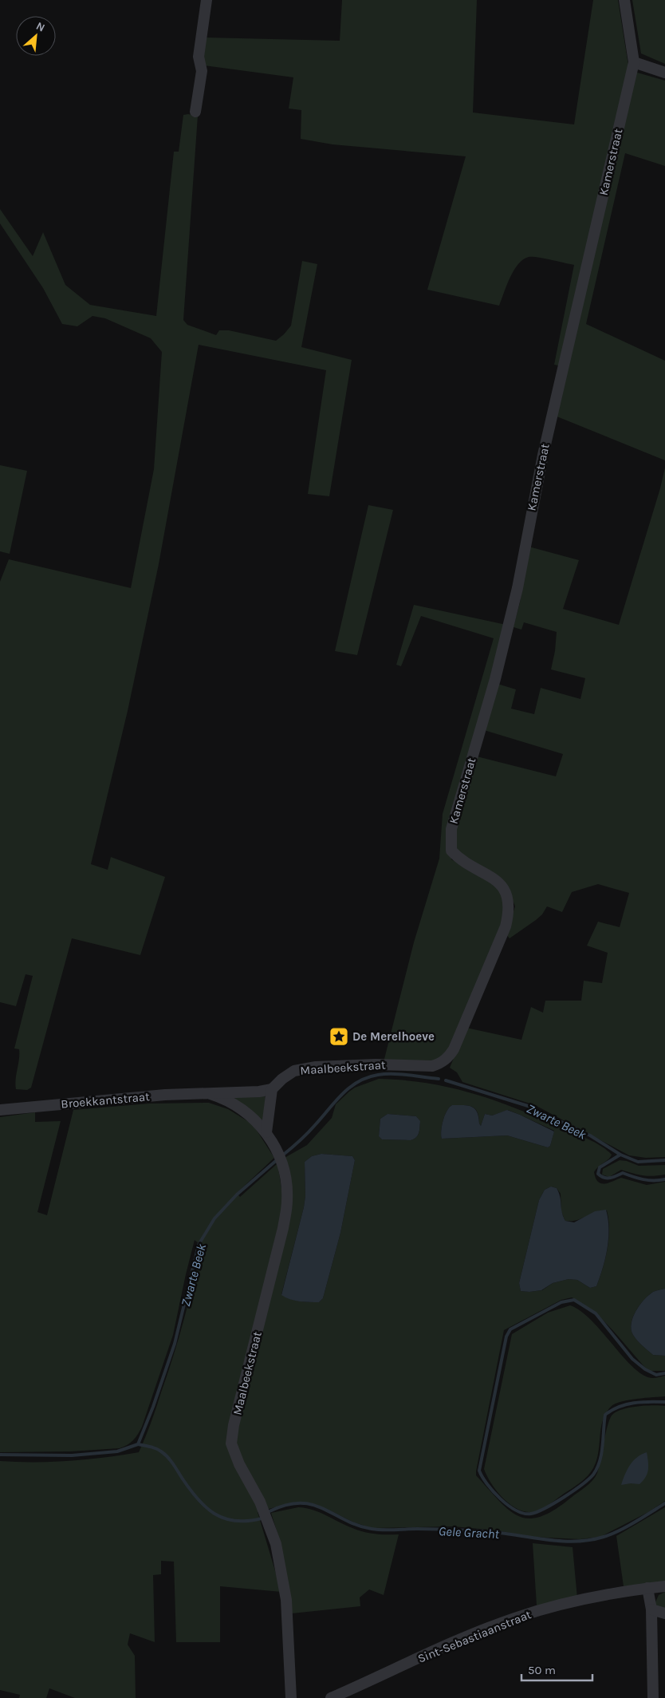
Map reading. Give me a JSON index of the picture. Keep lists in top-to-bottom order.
{
  "streets": {
    "street": [
      "Kamerstraat",
      "Maalbeekstraat",
      "Broekkantstraat",
      "Sint-Sebastiaanstraat"
    ]
  },
  "crossings": [
    ["Kamerstraat", "Maalbeekstraat"],
    ["Maalbeekstraat", "Broekkantstraat"]
  ],
  "water": ["Zwarte Beek", "Gele Gracht"],
  "places": {
    "place": ["De Merelhoeve"]
  },
  "scale_bar": "50 m",
  "north": "top right"
}
